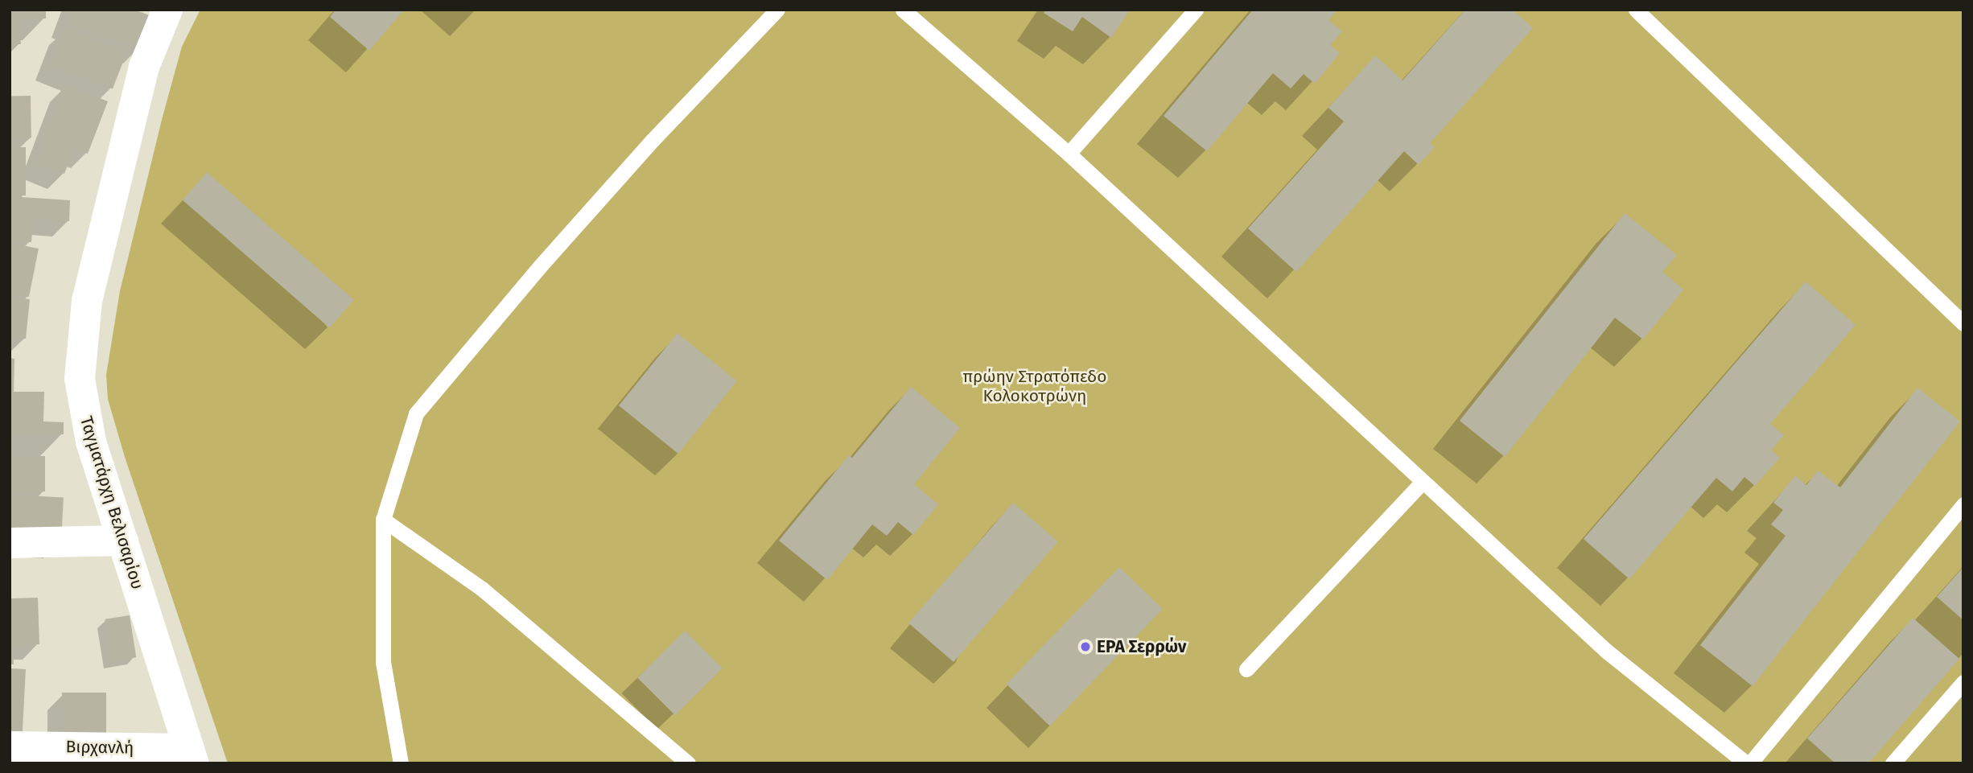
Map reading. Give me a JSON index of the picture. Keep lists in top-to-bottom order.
{
  "streets": {
    "street": ["Ταγματάρχη Βελισαρίου", "Βιρχανλή"]
  },
  "crossings": [
    ["Ταγματάρχη Βελισαρίου", "Βιρχανλή"]
  ],
  "parks": ["πρώην Στρατόπεδο Κολοκοτρώνη"],
  "places": ["ΕΡΑ Σερρών"]
}
